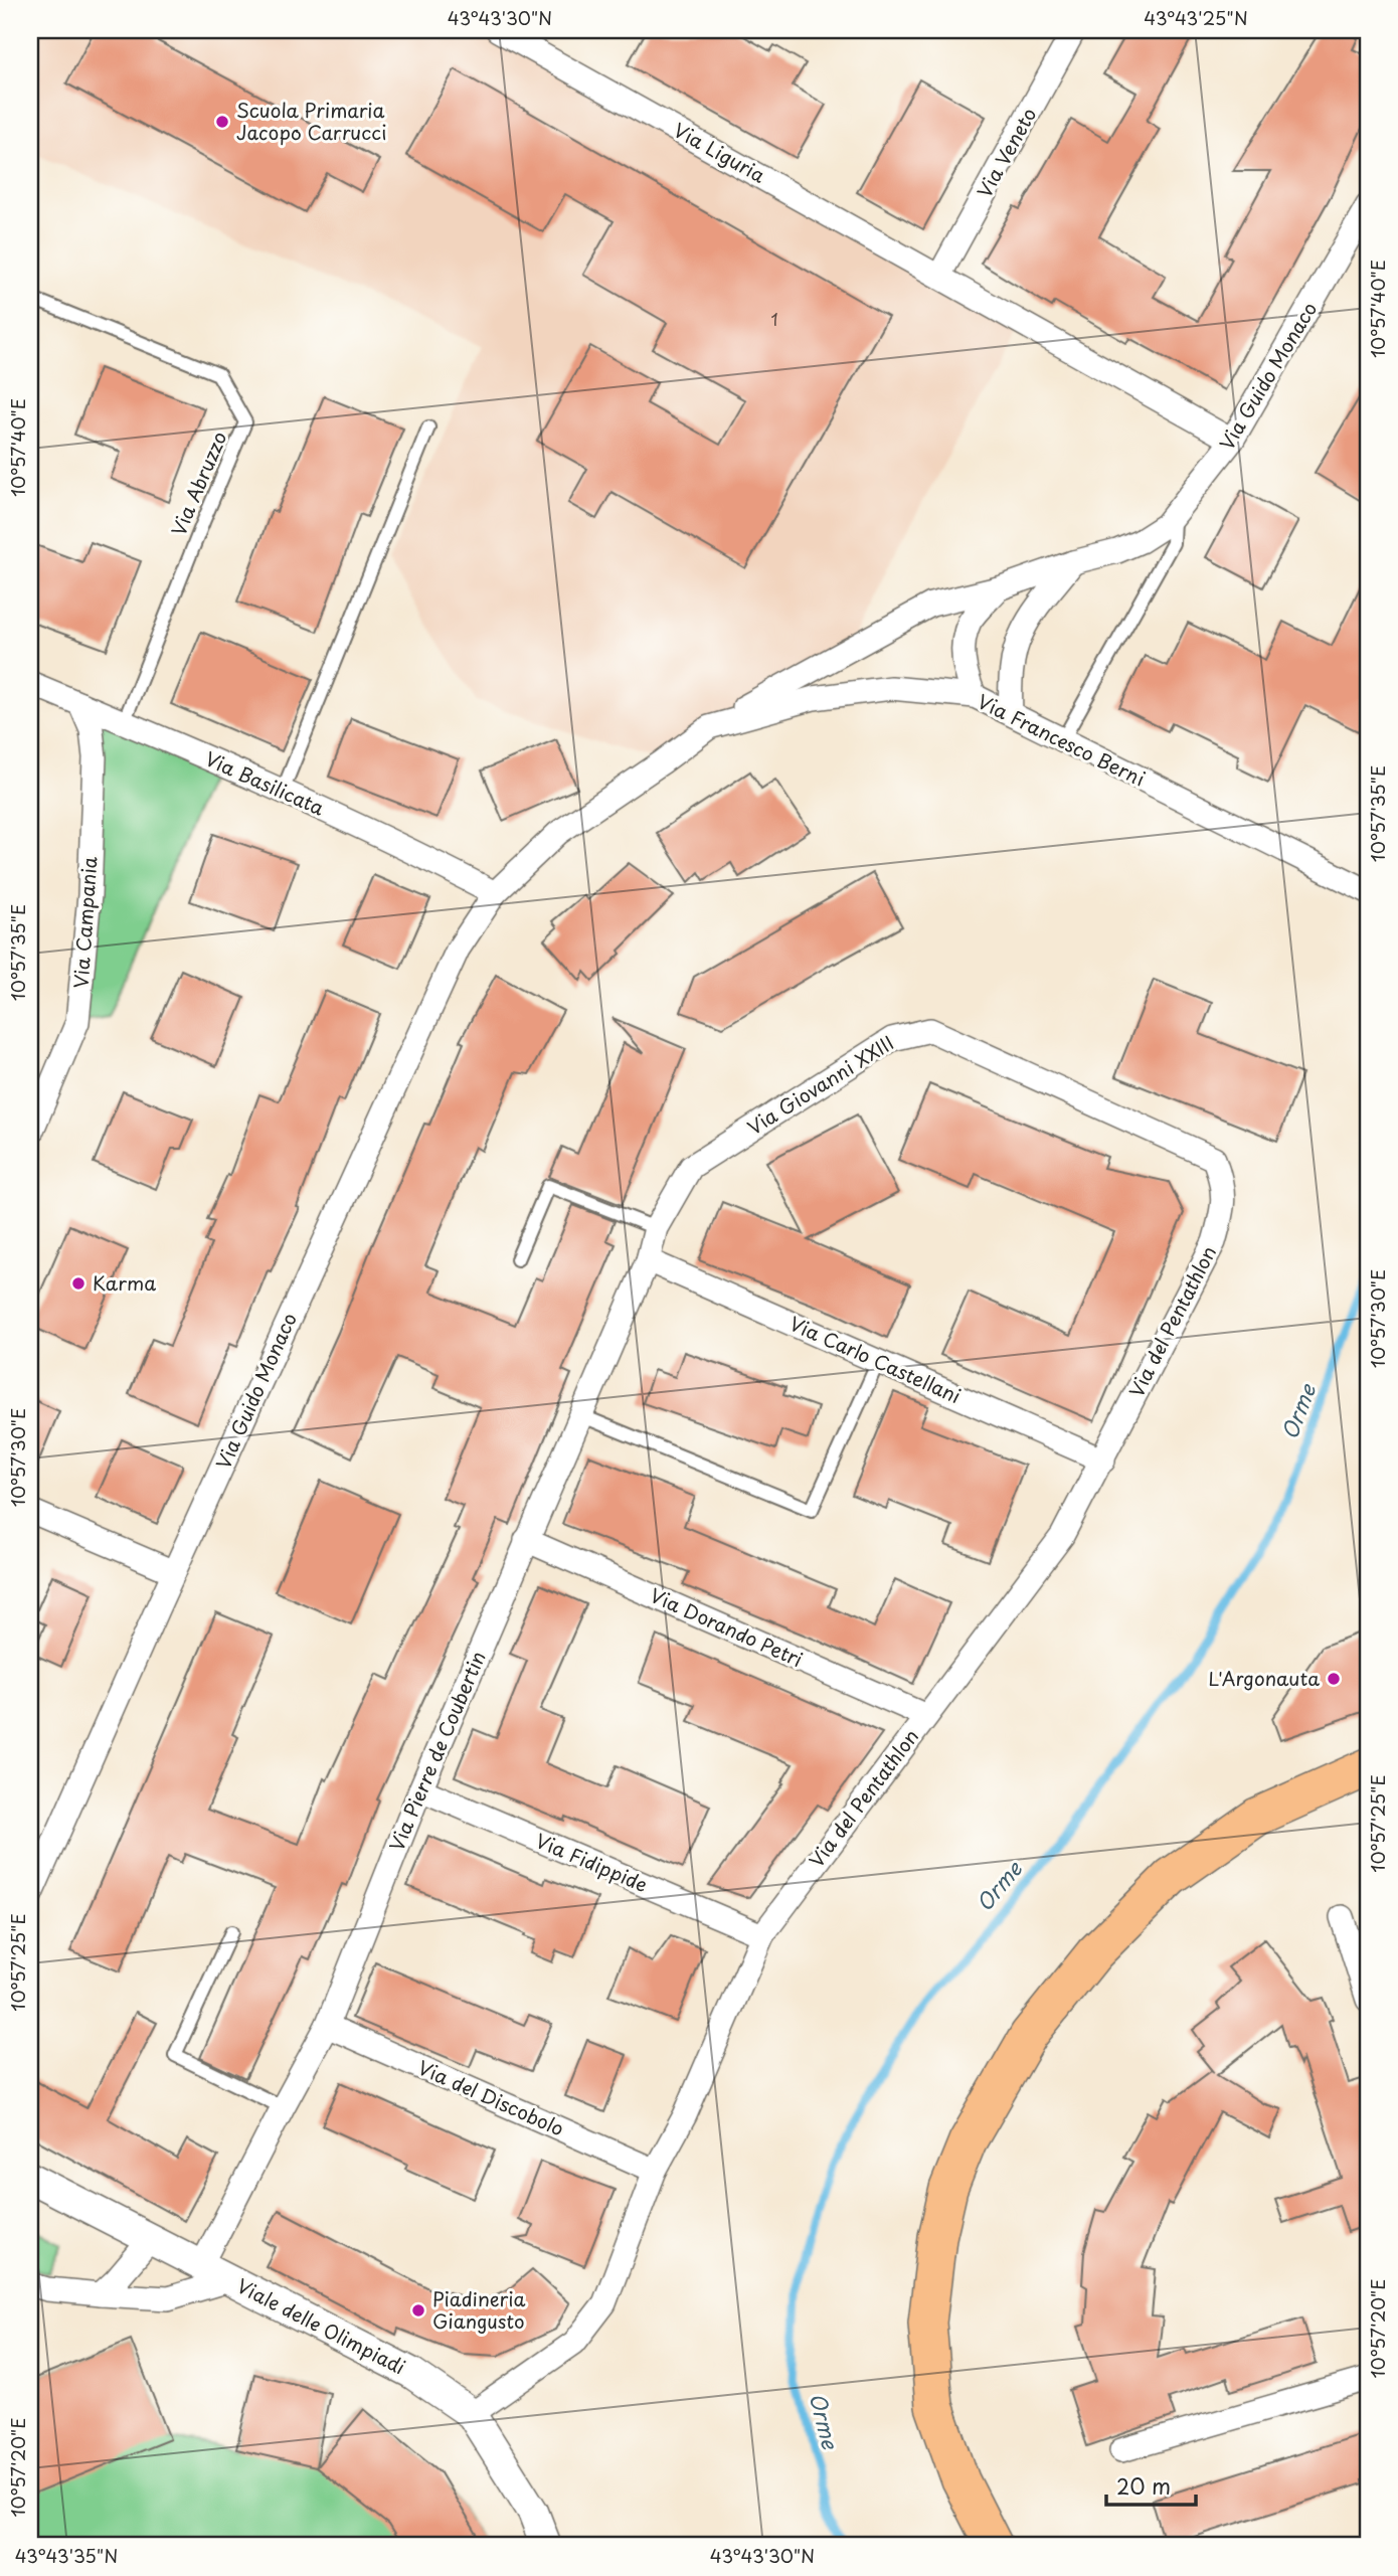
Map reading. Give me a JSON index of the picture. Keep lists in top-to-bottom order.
{
  "streets": {
    "street": [
      "Via Liguria",
      "Via Veneto",
      "Via Guido Monaco",
      "Via Francesco Berni",
      "Via Basilicata",
      "Via Campania",
      "Via Giovanni XXIII",
      "Via del Pentathlon",
      "Via Carlo Castellani",
      "Via Dorando Petri",
      "Via Pierre de Coubertin",
      "Via Fidippide",
      "Via del Discobolo",
      "Viale delle Olimpiadi"
    ],
    "lane": ["Via Abruzzo"]
  },
  "crossings": [
    ["Via Liguria", "Via Veneto"],
    ["Via Liguria", "Via Guido Monaco"],
    ["Via Guido Monaco", "Via Francesco Berni"],
    ["Via Guido Monaco", "Via Basilicata"],
    ["Via Abruzzo", "Via Basilicata"],
    ["Via Francesco Berni", "Via Basilicata"],
    ["Via Basilicata", "Via Campania"],
    ["Via Giovanni XXIII", "Via del Pentathlon"],
    ["Via Giovanni XXIII", "Via Pierre de Coubertin"],
    ["Via del Pentathlon", "Via Carlo Castellani"],
    ["Via del Pentathlon", "Via Dorando Petri"],
    ["Via del Pentathlon", "Via Fidippide"],
    ["Via del Pentathlon", "Via del Discobolo"],
    ["Via del Pentathlon", "Viale delle Olimpiadi"],
    ["Via Carlo Castellani", "Via Pierre de Coubertin"],
    ["Via Dorando Petri", "Via Pierre de Coubertin"],
    ["Via Pierre de Coubertin", "Via Fidippide"],
    ["Via Pierre de Coubertin", "Via del Discobolo"],
    ["Via Pierre de Coubertin", "Viale delle Olimpiadi"]
  ],
  "water": ["Orme"],
  "places": [
    "Scuola Primaria Jacopo Carrucci",
    "Karma",
    "L'Argonauta",
    "Piadineria Giangusto"
  ],
  "house_numbers": ["1"],
  "scale_bar": "20 m",
  "coordinates": [
    "43°43'30\"N",
    "43°43'25\"N",
    "10°57'40\"E",
    "10°57'35\"E",
    "10°57'30\"E",
    "10°57'25\"E",
    "10°57'20\"E",
    "43°43'35\"N"
  ]
}
